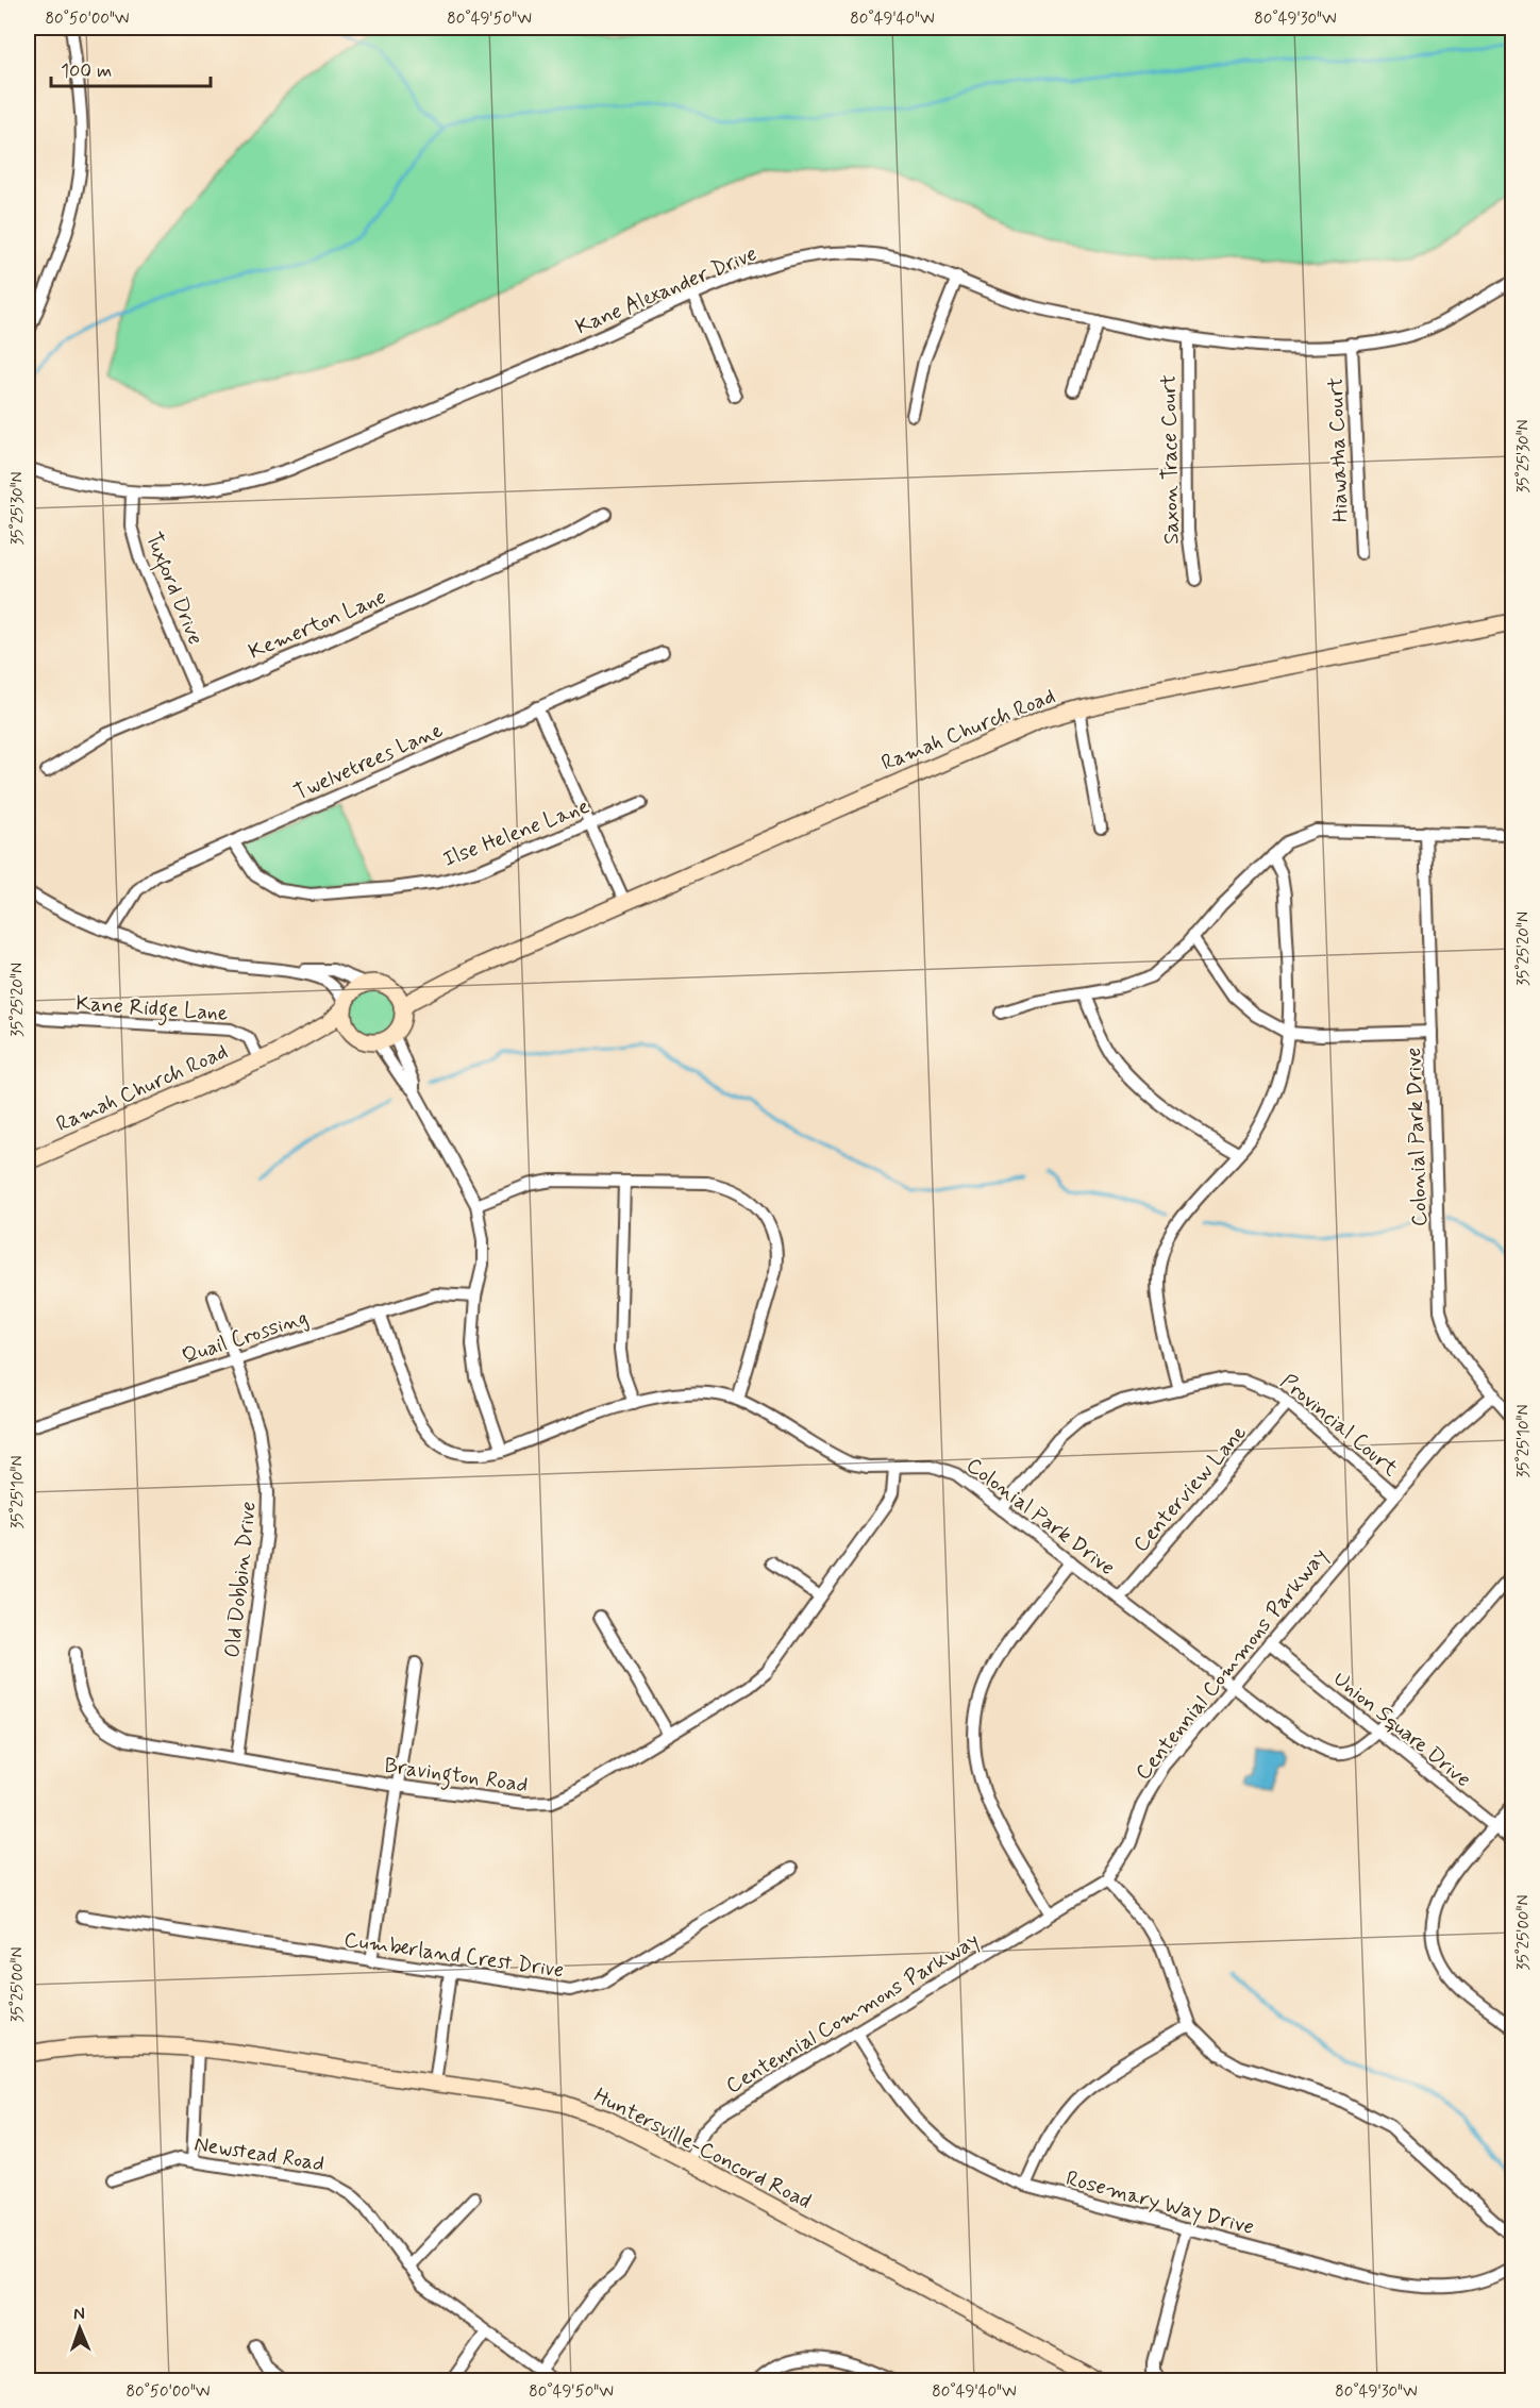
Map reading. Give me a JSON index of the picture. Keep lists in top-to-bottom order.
{
  "streets": {
    "main road": ["Ramah Church Road", "Huntersville-Concord Road"],
    "street": [
      "Kane Alexander Drive",
      "Hiawatha Court",
      "Saxon Trace Court",
      "Tuxford Drive",
      "Kemerton Lane",
      "Twelvetrees Lane",
      "Ilse Helene Lane",
      "Kane Ridge Lane",
      "Colonial Park Drive",
      "Quail Crossing",
      "Provincial Court",
      "Centerview Lane",
      "Old Dobbin Drive",
      "Centennial Commons Parkway",
      "Union Square Drive",
      "Bravington Road",
      "Cumberland Crest Drive",
      "Newstead Road",
      "Rosemary Way Drive"
    ]
  },
  "crossings": [
    ["Kane Alexander Drive", "Hiawatha Court"],
    ["Kane Alexander Drive", "Saxon Trace Court"],
    ["Kane Alexander Drive", "Tuxford Drive"],
    ["Tuxford Drive", "Kemerton Lane"],
    ["Ramah Church Road", "Kane Ridge Lane"],
    ["Twelvetrees Lane", "Ilse Helene Lane"],
    ["Colonial Park Drive", "Quail Crossing"],
    ["Colonial Park Drive", "Provincial Court"],
    ["Colonial Park Drive", "Centerview Lane"],
    ["Colonial Park Drive", "Centennial Commons Parkway"],
    ["Colonial Park Drive", "Union Square Drive"],
    ["Colonial Park Drive", "Bravington Road"],
    ["Quail Crossing", "Old Dobbin Drive"],
    ["Provincial Court", "Centerview Lane"],
    ["Provincial Court", "Centennial Commons Parkway"],
    ["Old Dobbin Drive", "Bravington Road"],
    ["Centennial Commons Parkway", "Union Square Drive"],
    ["Centennial Commons Parkway", "Huntersville-Concord Road"],
    ["Centennial Commons Parkway", "Rosemary Way Drive"]
  ],
  "scale_bar": "100 m",
  "north": "top",
  "coordinates": [
    "80°50'00\"W",
    "80°49'50\"W",
    "80°49'40\"W",
    "80°49'30\"W",
    "35°25'30\"N",
    "35°25'20\"N",
    "35°25'10\"N",
    "35°25'00\"N"
  ]
}
